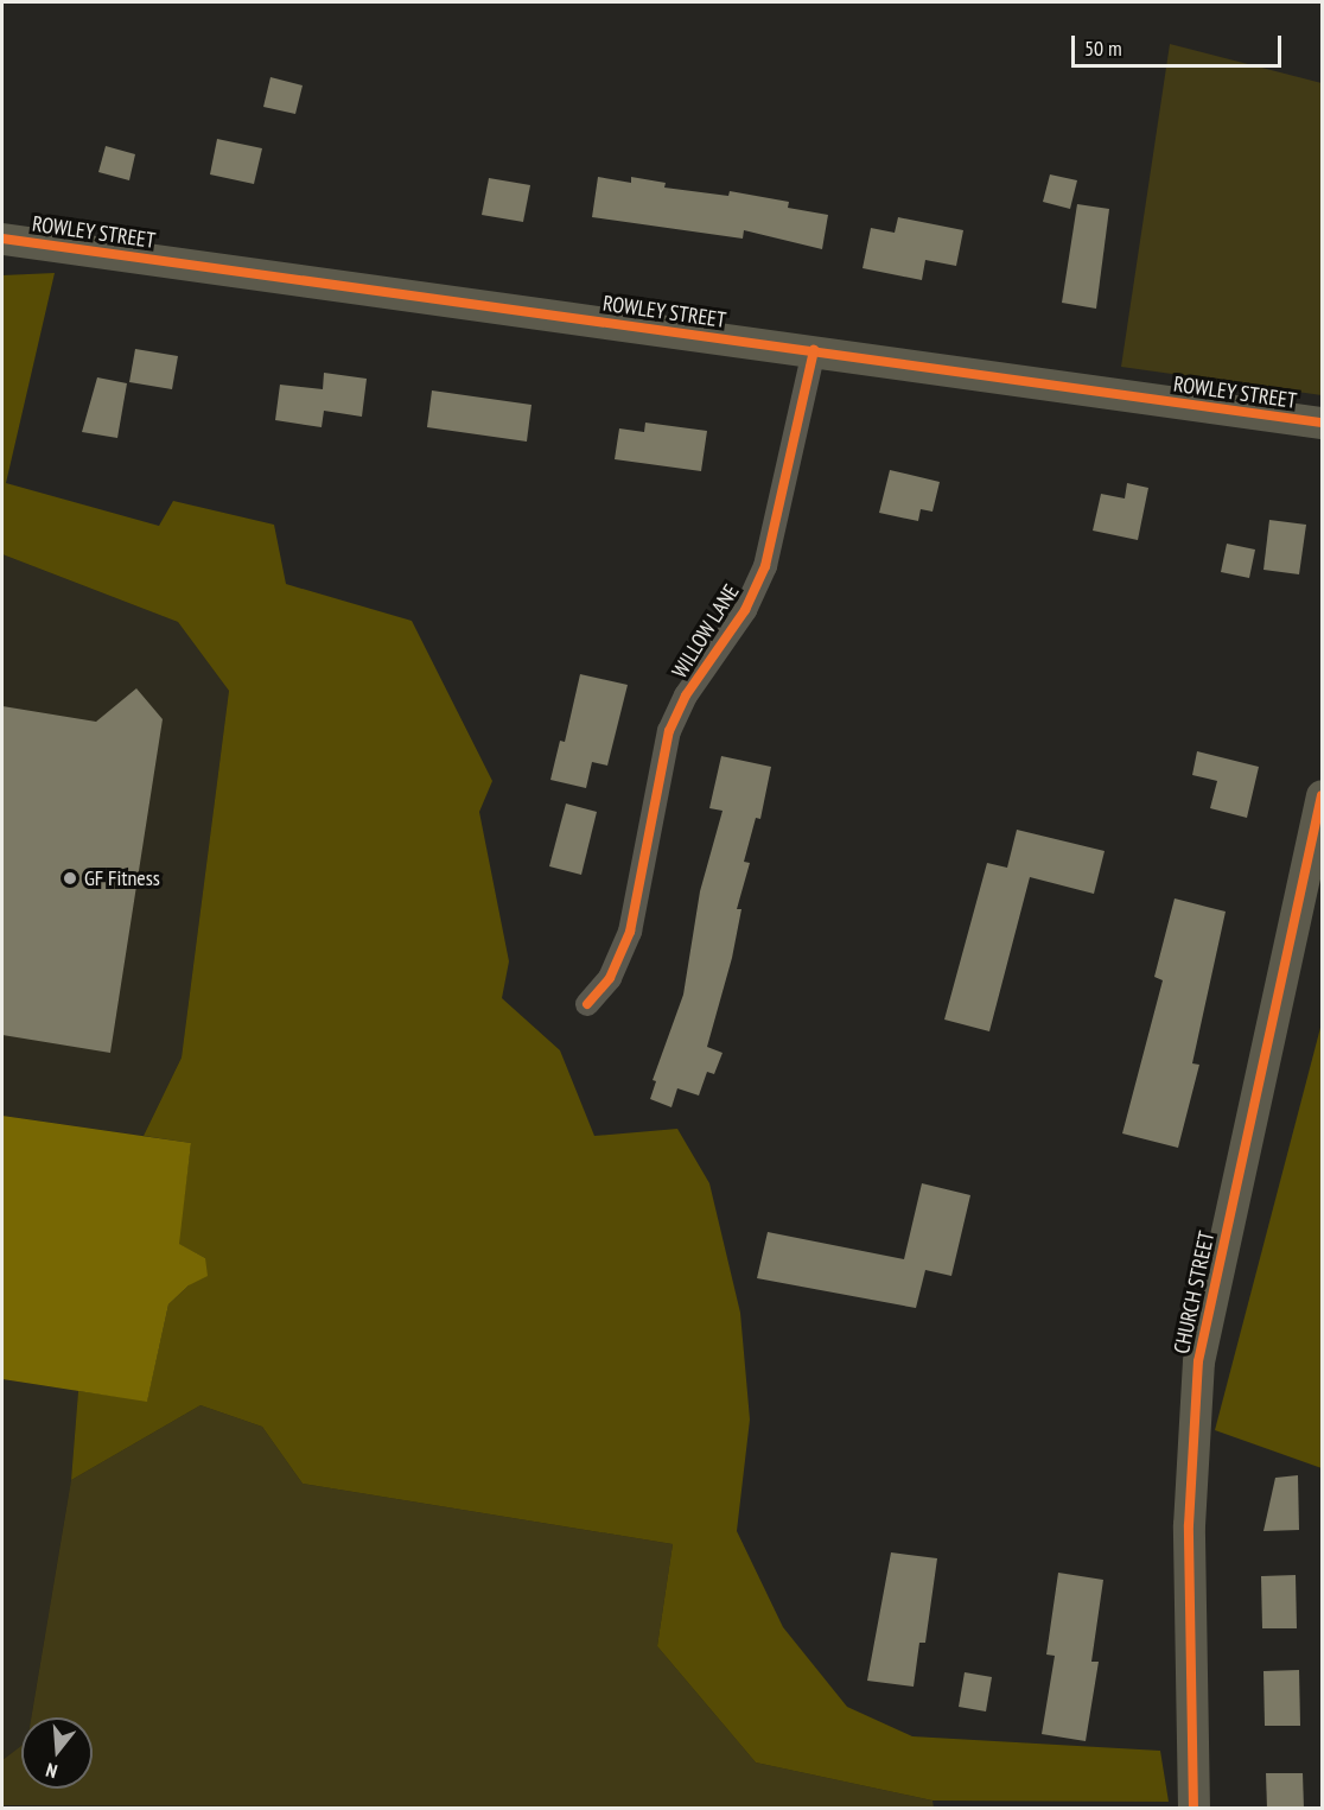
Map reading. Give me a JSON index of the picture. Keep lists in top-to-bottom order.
{
  "streets": {
    "street": ["ROWLEY STREET", "WILLOW LANE", "CHURCH STREET"]
  },
  "crossings": [
    ["ROWLEY STREET", "WILLOW LANE"]
  ],
  "places": ["GF Fitness"],
  "scale_bar": "50 m",
  "north": "bottom"
}
